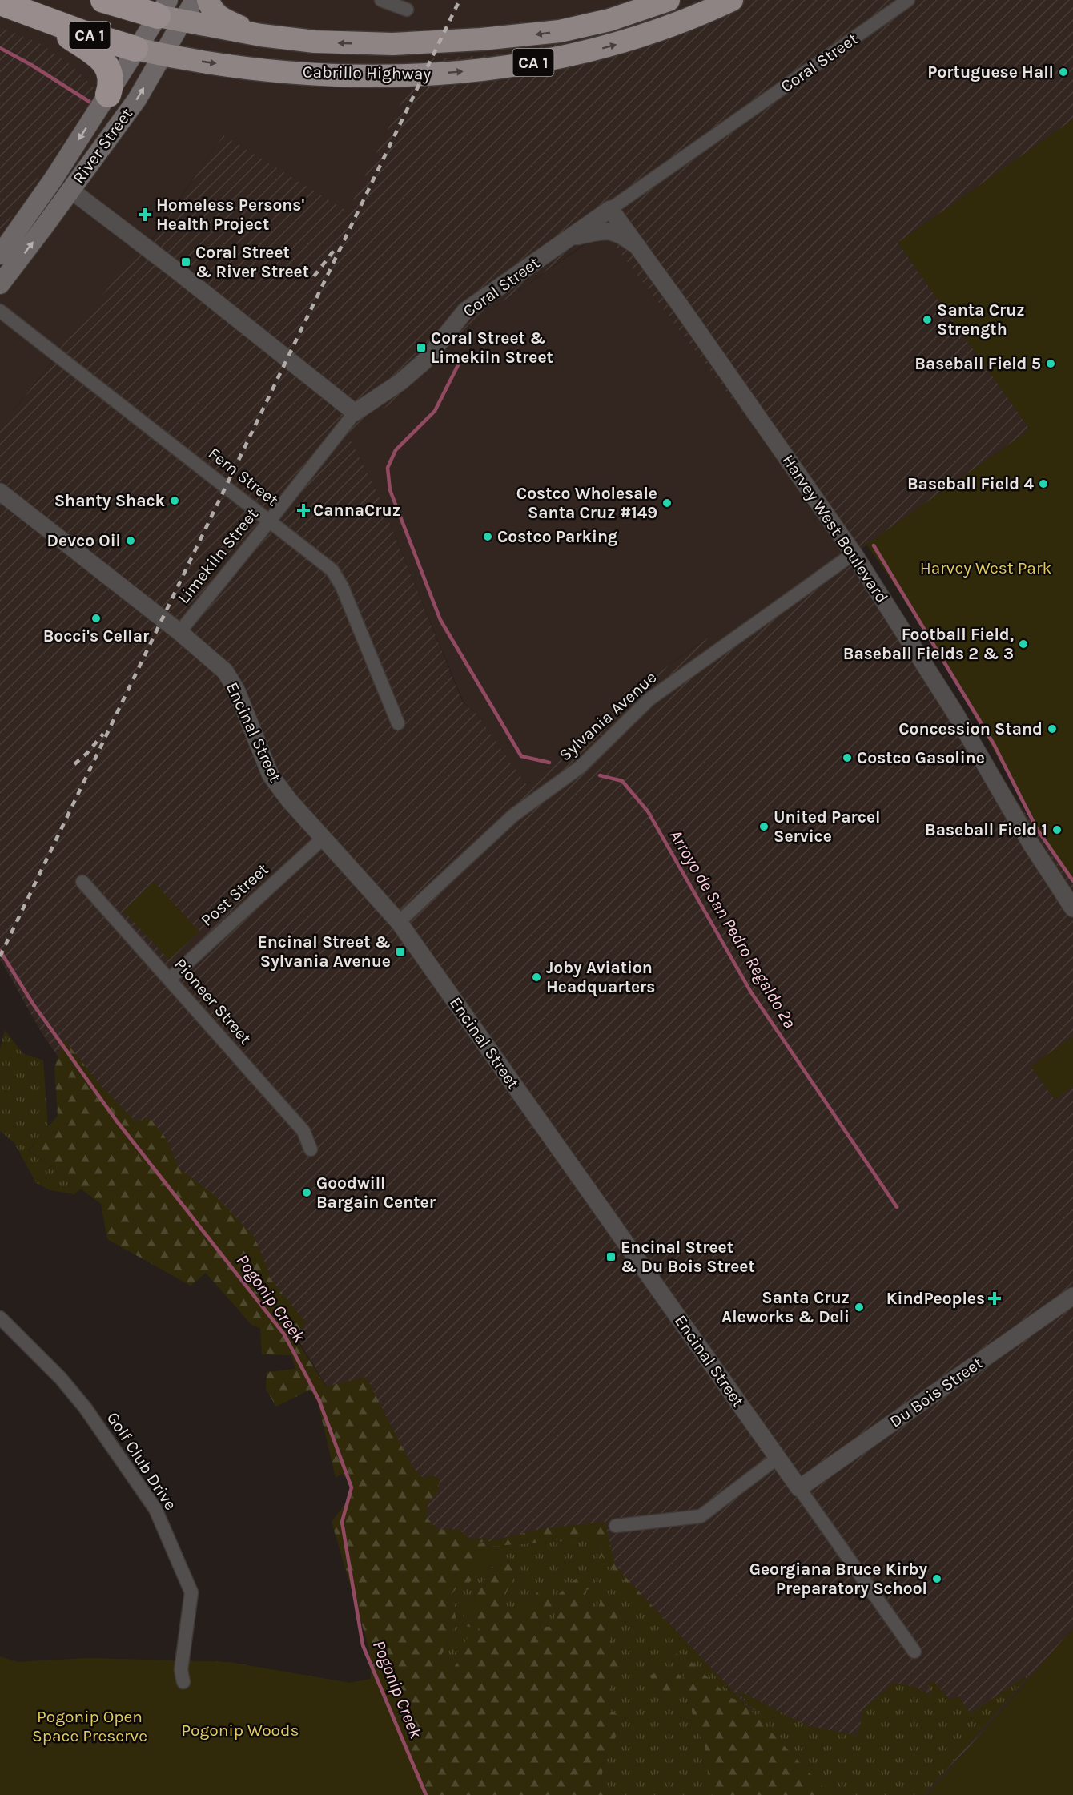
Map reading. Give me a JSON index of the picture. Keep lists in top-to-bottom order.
{
  "streets": {
    "highway": ["CA 1", "Cabrillo Highway"],
    "main road": ["River Street"],
    "street": [
      "Coral Street",
      "Fern Street",
      "Harvey West Boulevard",
      "Limekiln Street",
      "Sylvania Avenue",
      "Encinal Street",
      "Post Street",
      "Pioneer Street",
      "Du Bois Street",
      "Golf Club Drive"
    ]
  },
  "crossings": [
    ["Coral Street", "Harvey West Boulevard"],
    ["Coral Street", "Limekiln Street"],
    ["Cabrillo Highway", "River Street"],
    ["Fern Street", "Limekiln Street"],
    ["Harvey West Boulevard", "Sylvania Avenue"],
    ["Limekiln Street", "Encinal Street"],
    ["Sylvania Avenue", "Encinal Street"],
    ["Encinal Street", "Post Street"],
    ["Encinal Street", "Du Bois Street"],
    ["Post Street", "Pioneer Street"]
  ],
  "water": ["Arroyo de San Pedro Regaldo 2a", "Pogonip Creek"],
  "parks": ["Harvey West Park", "Pogonip Open Space Preserve", "Pogonip Woods"],
  "places": {
    "other": [
      "Portuguese Hall",
      "Santa Cruz Strength",
      "Baseball Field 5",
      "Baseball Field 4",
      "Shanty Shack",
      "Costco Wholesale Santa Cruz #149",
      "Costco Parking",
      "Devco Oil",
      "Bocci's Cellar",
      "Football Field, Baseball Fields 2 & 3",
      "Concession Stand",
      "Costco Gasoline",
      "United Parcel Service",
      "Baseball Field 1",
      "Joby Aviation Headquarters",
      "Goodwill Bargain Center",
      "Santa Cruz Aleworks & Deli",
      "Georgiana Bruce Kirby Preparatory School"
    ],
    "health": ["Homeless Persons' Health Project", "CannaCruz", "KindPeoples"],
    "transit": [
      "Coral Street & River Street",
      "Coral Street & Limekiln Street",
      "Encinal Street & Sylvania Avenue",
      "Encinal Street & Du Bois Street"
    ]
  }
}
